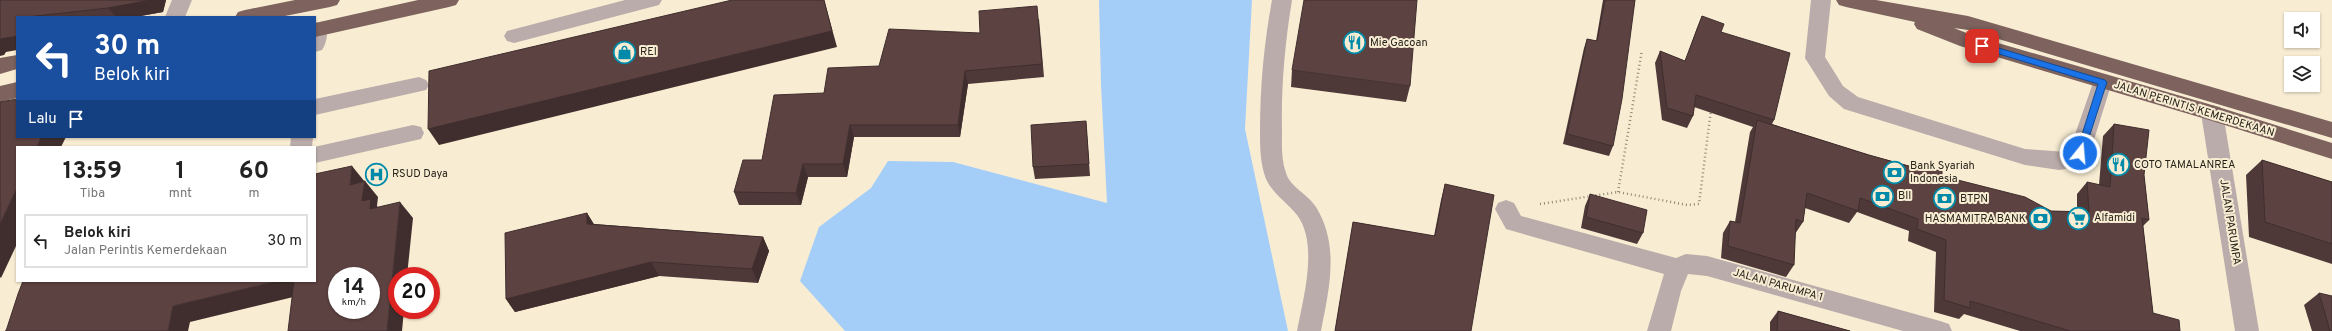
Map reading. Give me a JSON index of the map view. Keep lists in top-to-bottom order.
{
  "streets": {
    "highway": ["JALAN PERINTIS KEMERDEKAAN"],
    "street": ["JALAN PARUMPA", "JALAN PARUMPA 1"]
  },
  "crossings": [
    ["JALAN PERINTIS KEMERDEKAAN", "JALAN PARUMPA"]
  ],
  "places": {
    "restaurant": ["Mie Gacoan", "COTO TAMALANREA"],
    "shop": ["REI"],
    "bank": [
      "Bank Syariah Indonesia",
      "BII",
      "BTPN",
      "HASMAMITRA BANK"
    ],
    "hospital": ["RSUD Daya"],
    "supermarket": ["Alfamidi"]
  },
  "page": {
    "turn": ["30 m", "Belok kiri"],
    "then": "Lalu",
    "eta": [
      "13:59",
      "Tiba",
      "1",
      "mnt",
      "60",
      "m"
    ],
    "list": [
      {
        "name": "Belok kiri",
        "note": "Jalan Perintis Kemerdekaan",
        "value": "30 m"
      }
    ],
    "speed": "14 km/h",
    "limit": "20"
  }
}
